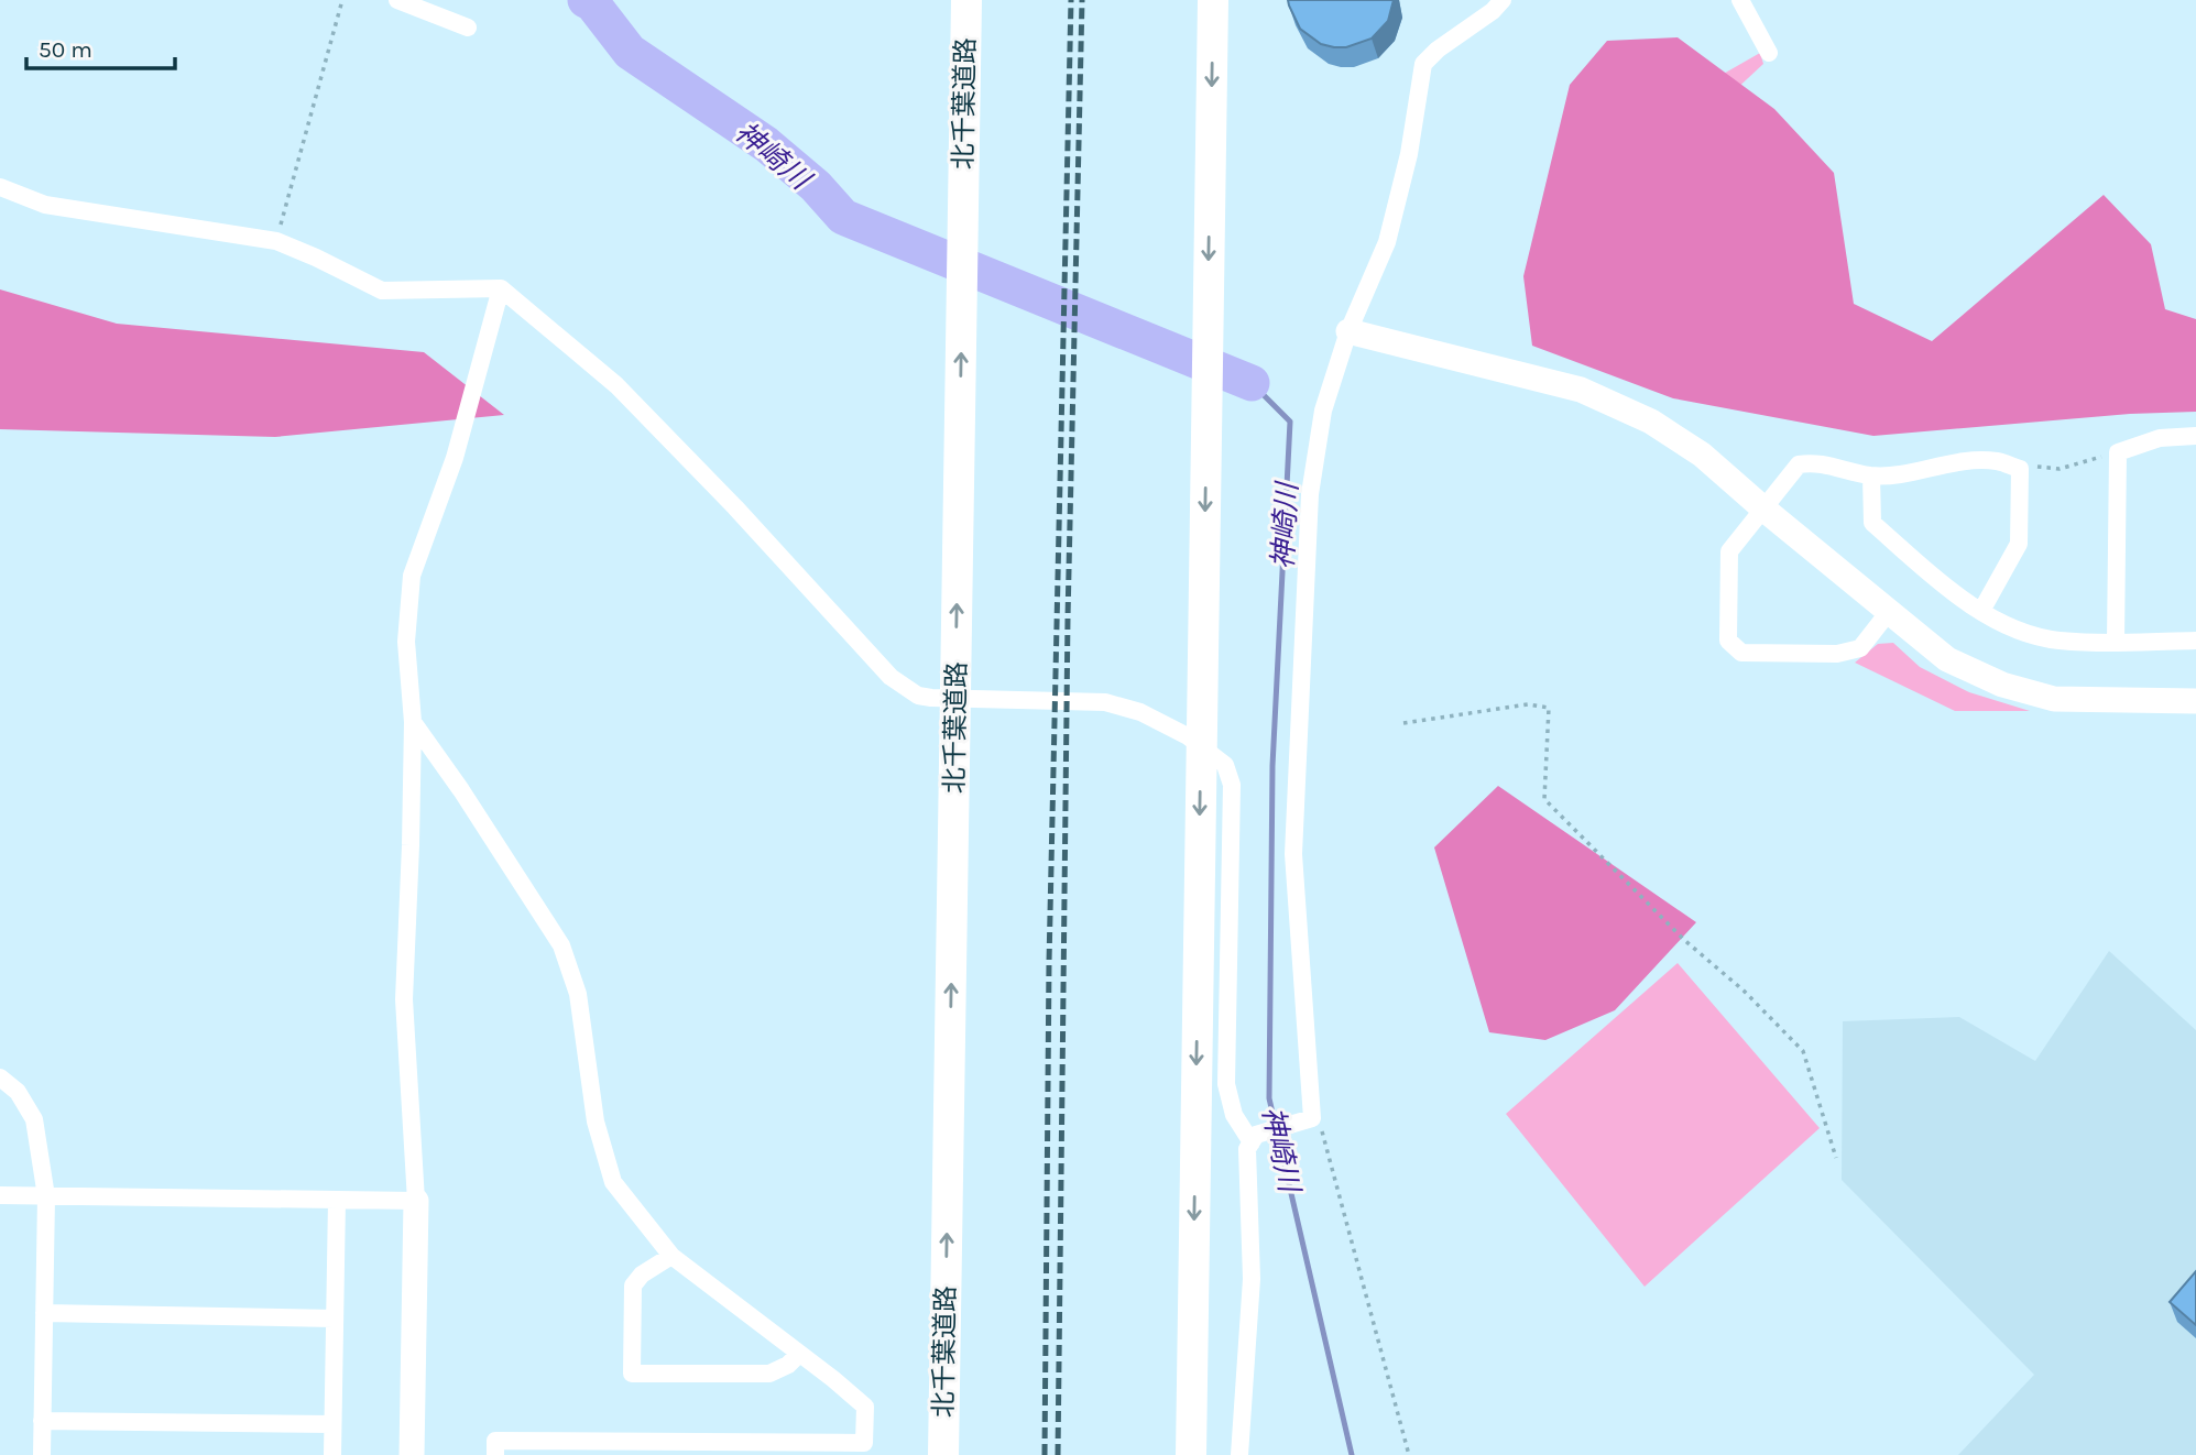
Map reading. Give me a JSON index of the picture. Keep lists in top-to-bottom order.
{
  "streets": {
    "highway": ["北千葉道路"]
  },
  "water": ["神崎川"],
  "scale_bar": "50 m"
}
